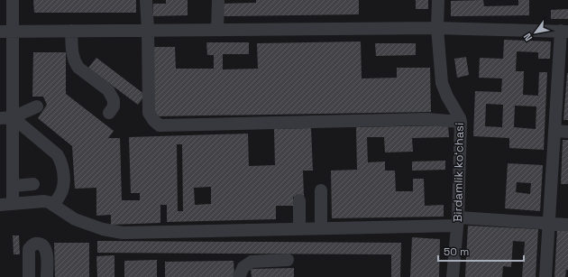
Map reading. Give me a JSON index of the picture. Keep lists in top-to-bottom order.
{
  "streets": {
    "street": ["Birdamlik koʻchasi"]
  },
  "scale_bar": "50 m",
  "north": "bottom left"
}
